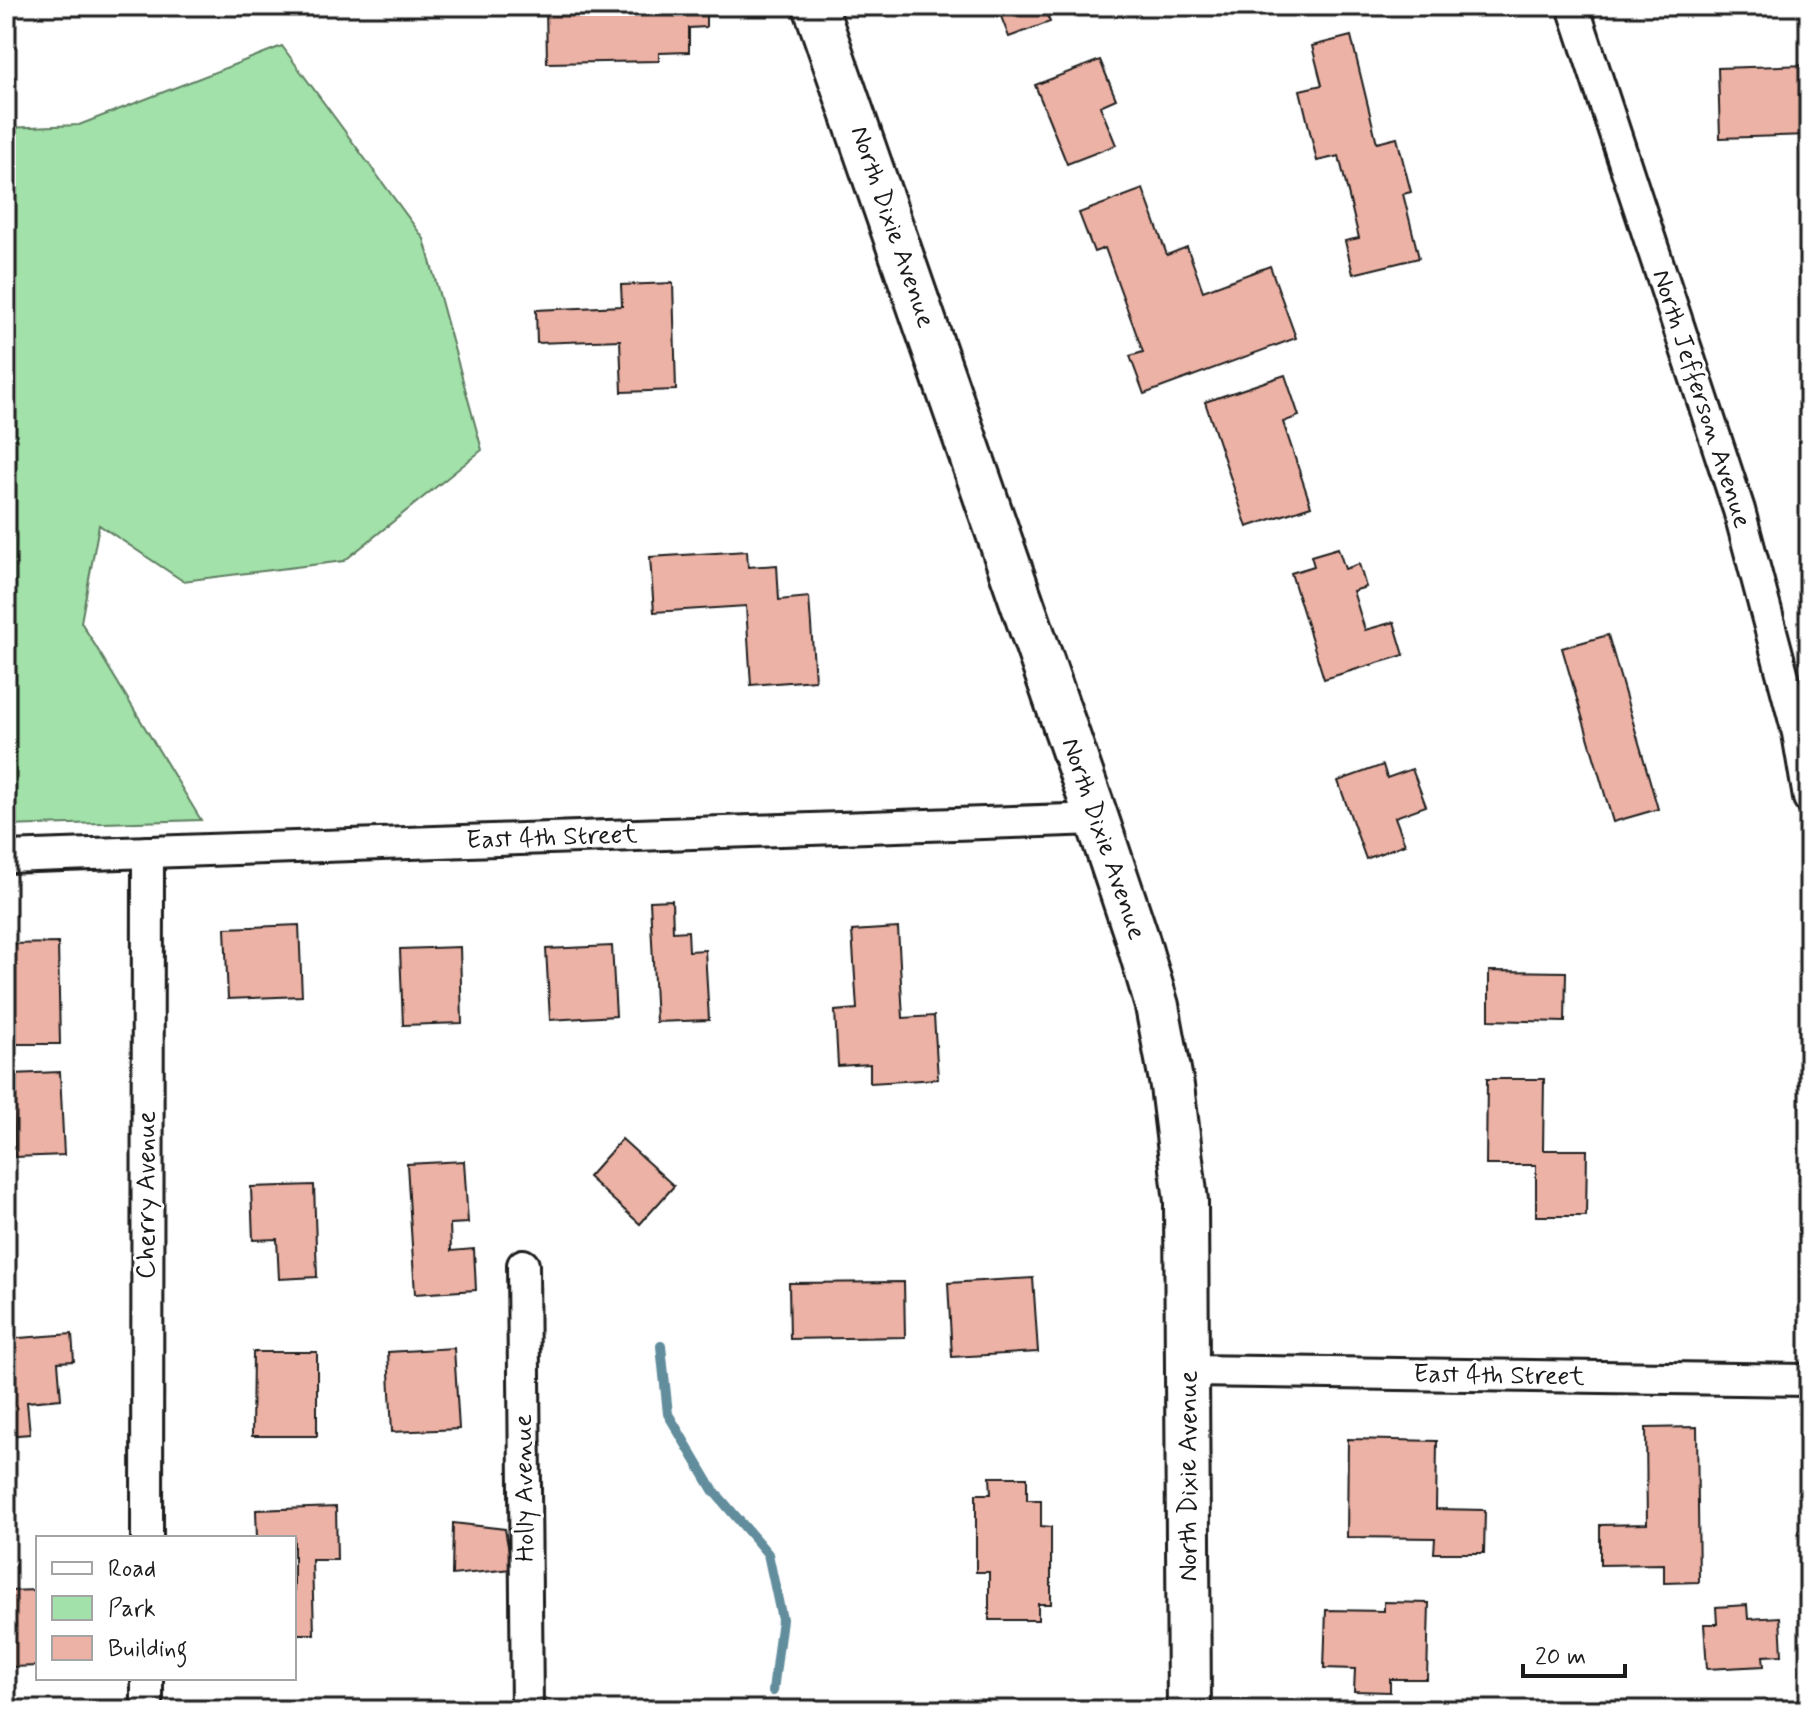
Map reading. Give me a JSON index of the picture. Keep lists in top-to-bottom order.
{
  "streets": {
    "street": [
      "North Dixie Avenue",
      "North Jefferson Avenue",
      "East 4th Street",
      "Cherry Avenue",
      "Holly Avenue"
    ]
  },
  "crossings": [
    ["North Dixie Avenue", "East 4th Street"],
    ["East 4th Street", "Cherry Avenue"]
  ],
  "legend": ["Road", "Park", "Building"],
  "scale_bar": "20 m"
}
